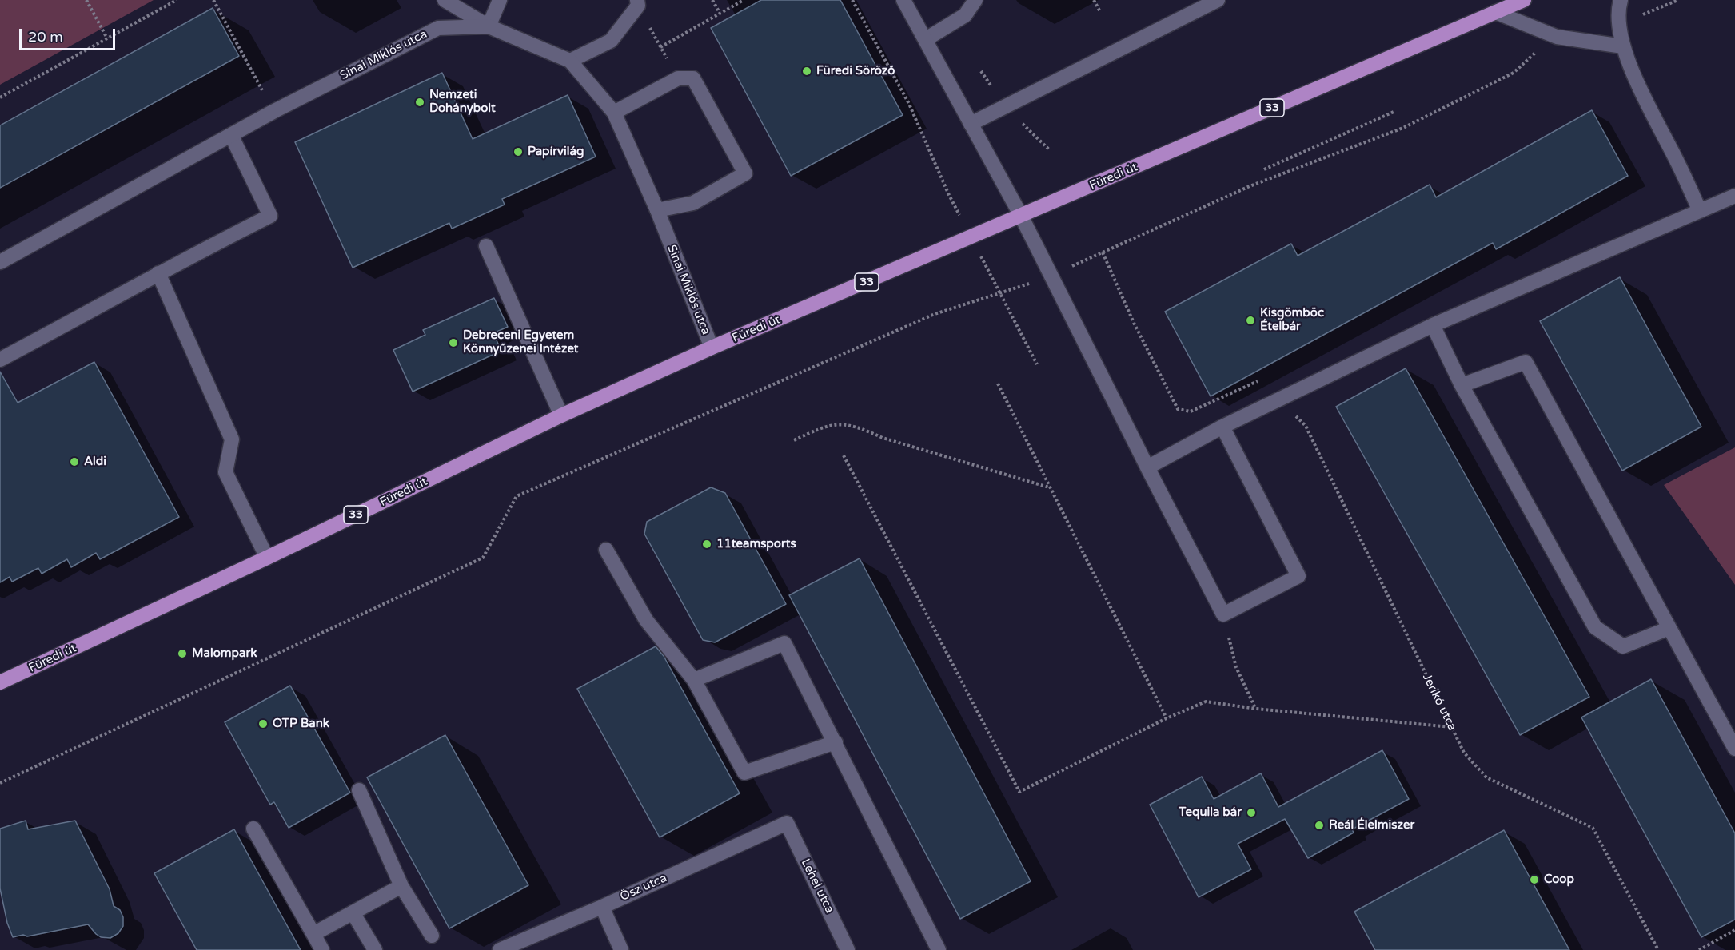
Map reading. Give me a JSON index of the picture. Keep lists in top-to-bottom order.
{
  "streets": {
    "main road": ["33", "Füredi út"],
    "street": ["Sinai Miklós utca", "Lehel utca", "Ösz utca"],
    "path": ["Jerikó utca"]
  },
  "crossings": [
    ["Sinai Miklós utca", "Füredi út"],
    ["Lehel utca", "Ösz utca"]
  ],
  "places": [
    "Füredi Söröző",
    "Nemzeti Dohánybolt",
    "Papírvilág",
    "Kisgömböc Ételbár",
    "Debreceni Egyetem Könnyűzenei Intézet",
    "Aldi",
    "11teamsports",
    "Malompark",
    "OTP Bank",
    "Tequila bár",
    "Reál Élelmiszer",
    "Coop"
  ],
  "scale_bar": "20 m"
}
